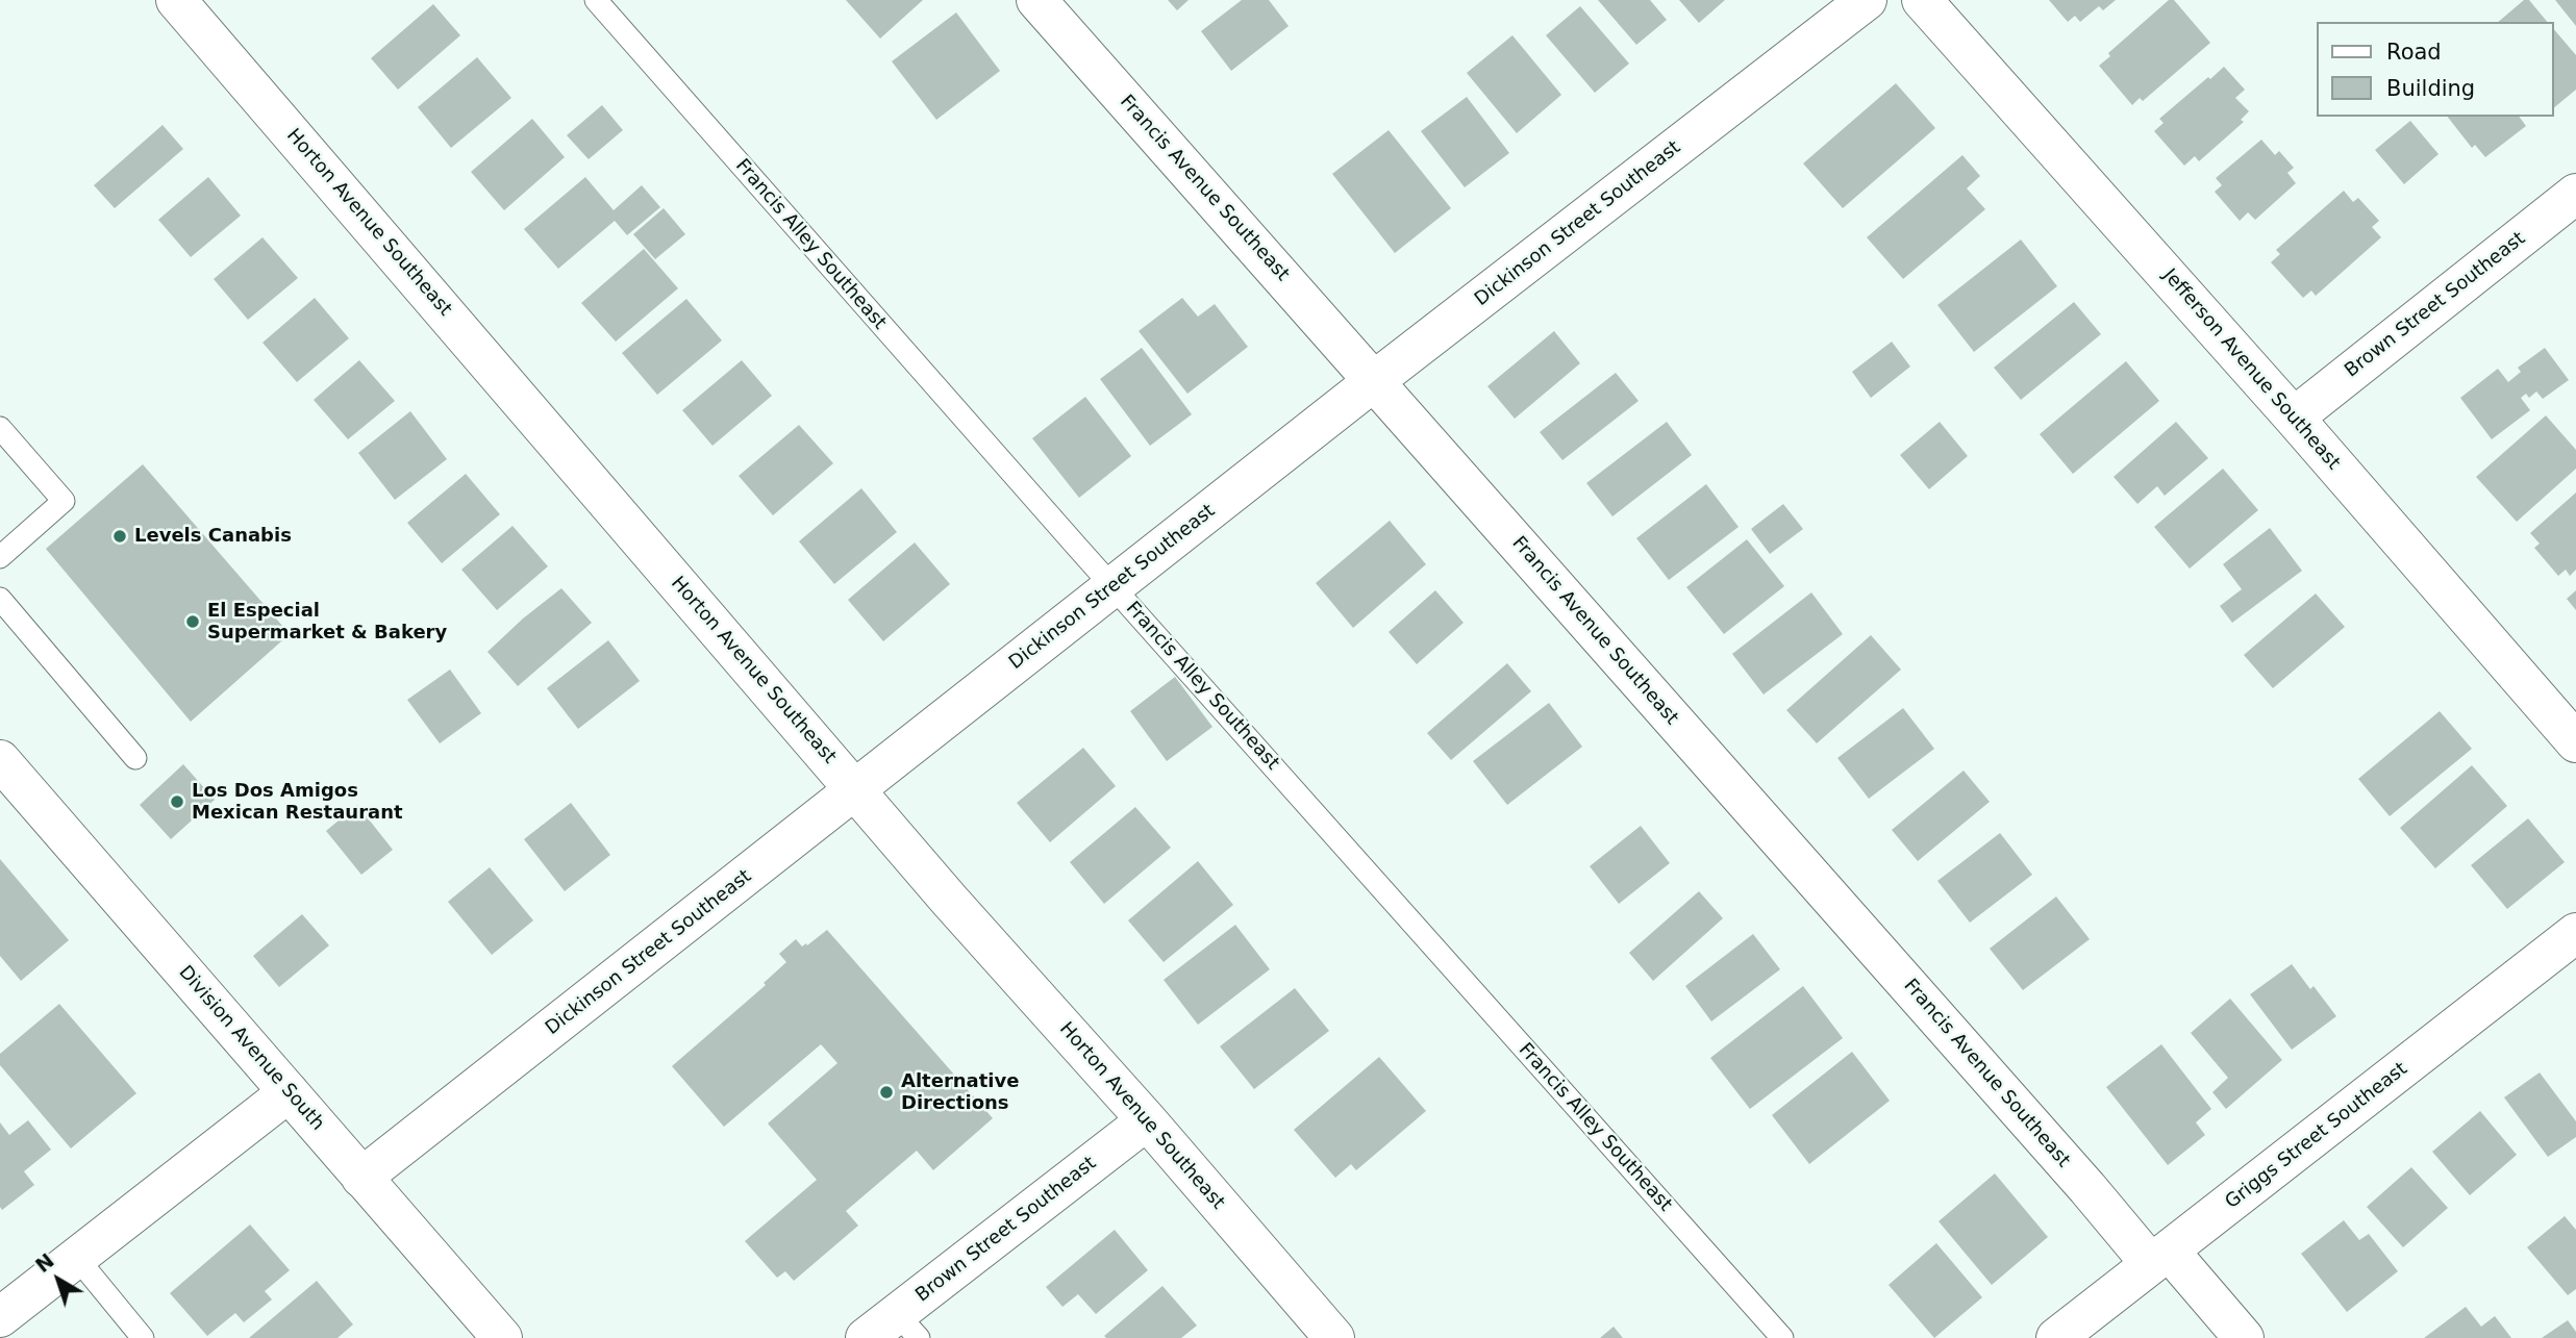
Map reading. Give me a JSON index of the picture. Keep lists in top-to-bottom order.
{
  "streets": {
    "street": [
      "Francis Avenue Southeast",
      "Horton Avenue Southeast",
      "Dickinson Street Southeast",
      "Brown Street Southeast",
      "Jefferson Avenue Southeast",
      "Division Avenue South",
      "Griggs Street Southeast"
    ],
    "lane": ["Francis Alley Southeast"]
  },
  "crossings": [
    ["Francis Avenue Southeast", "Dickinson Street Southeast"],
    ["Francis Avenue Southeast", "Griggs Street Southeast"],
    ["Horton Avenue Southeast", "Dickinson Street Southeast"],
    ["Horton Avenue Southeast", "Brown Street Southeast"],
    ["Dickinson Street Southeast", "Francis Alley Southeast"],
    ["Dickinson Street Southeast", "Division Avenue South"],
    ["Brown Street Southeast", "Jefferson Avenue Southeast"]
  ],
  "places": [
    "Levels Canabis",
    "El Especial Supermarket & Bakery",
    "Los Dos Amigos Mexican Restaurant",
    "Alternative Directions"
  ],
  "legend": ["Road", "Building"],
  "north": "top left"
}
